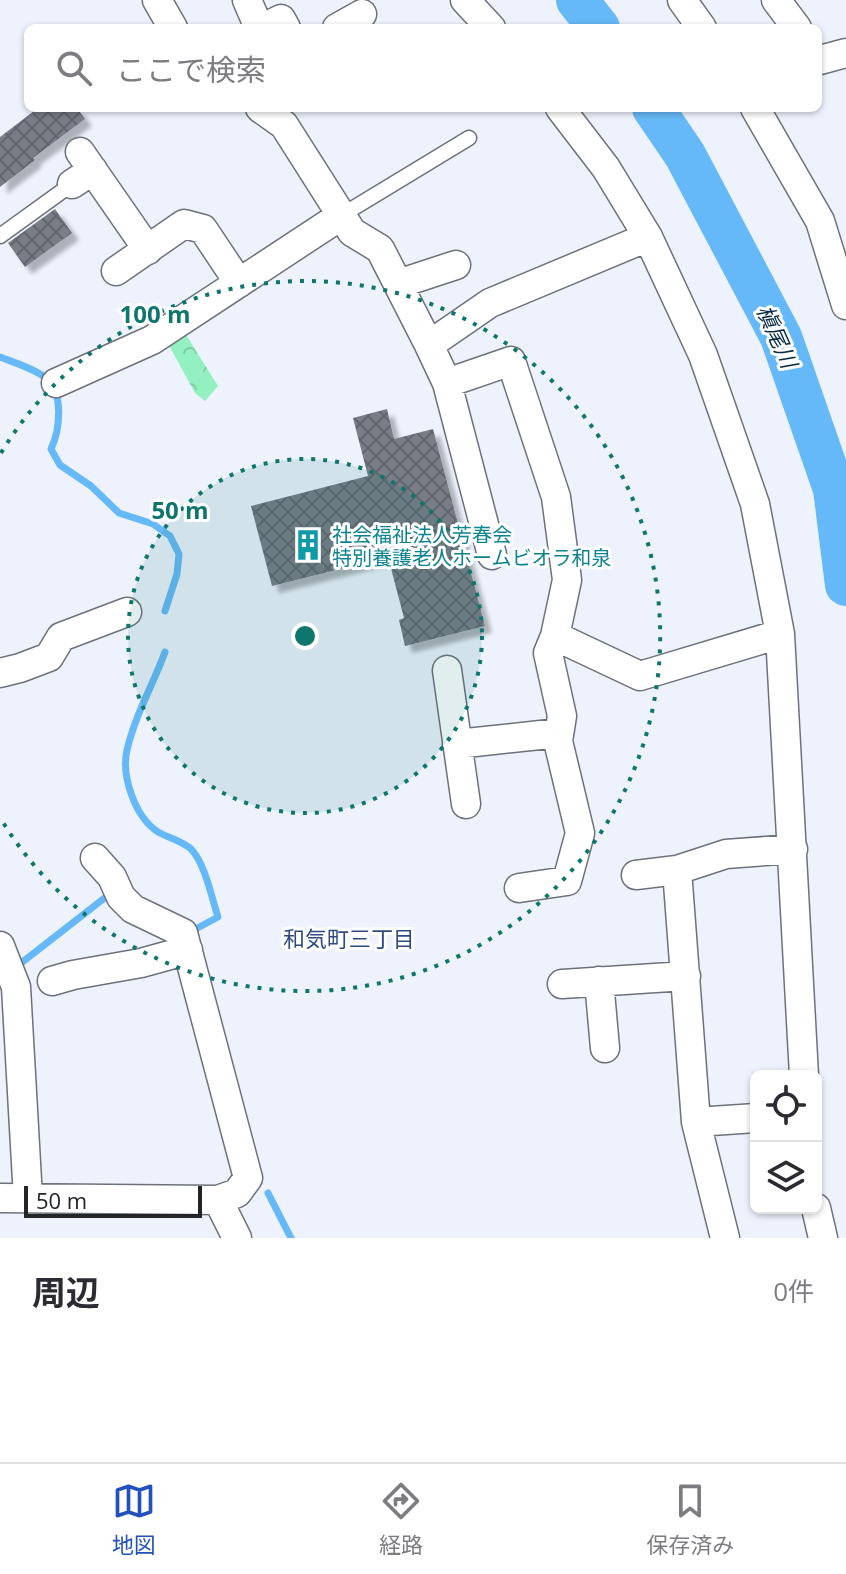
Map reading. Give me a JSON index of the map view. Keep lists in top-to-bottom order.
{
  "districts": ["和気町三丁目"],
  "water": ["槇尾川"],
  "places": {
    "building": ["社会福祉法人芳春会 特別養護老人ホームビオラ和泉"]
  },
  "scale_bar": "50 m",
  "page": {
    "search": "ここで検索",
    "scale": "50 m",
    "heading": ["周辺", "0件"],
    "nav": ["地図", "経路", "保存済み"]
  },
  "rings": ["100 m", "50 m"]
}
